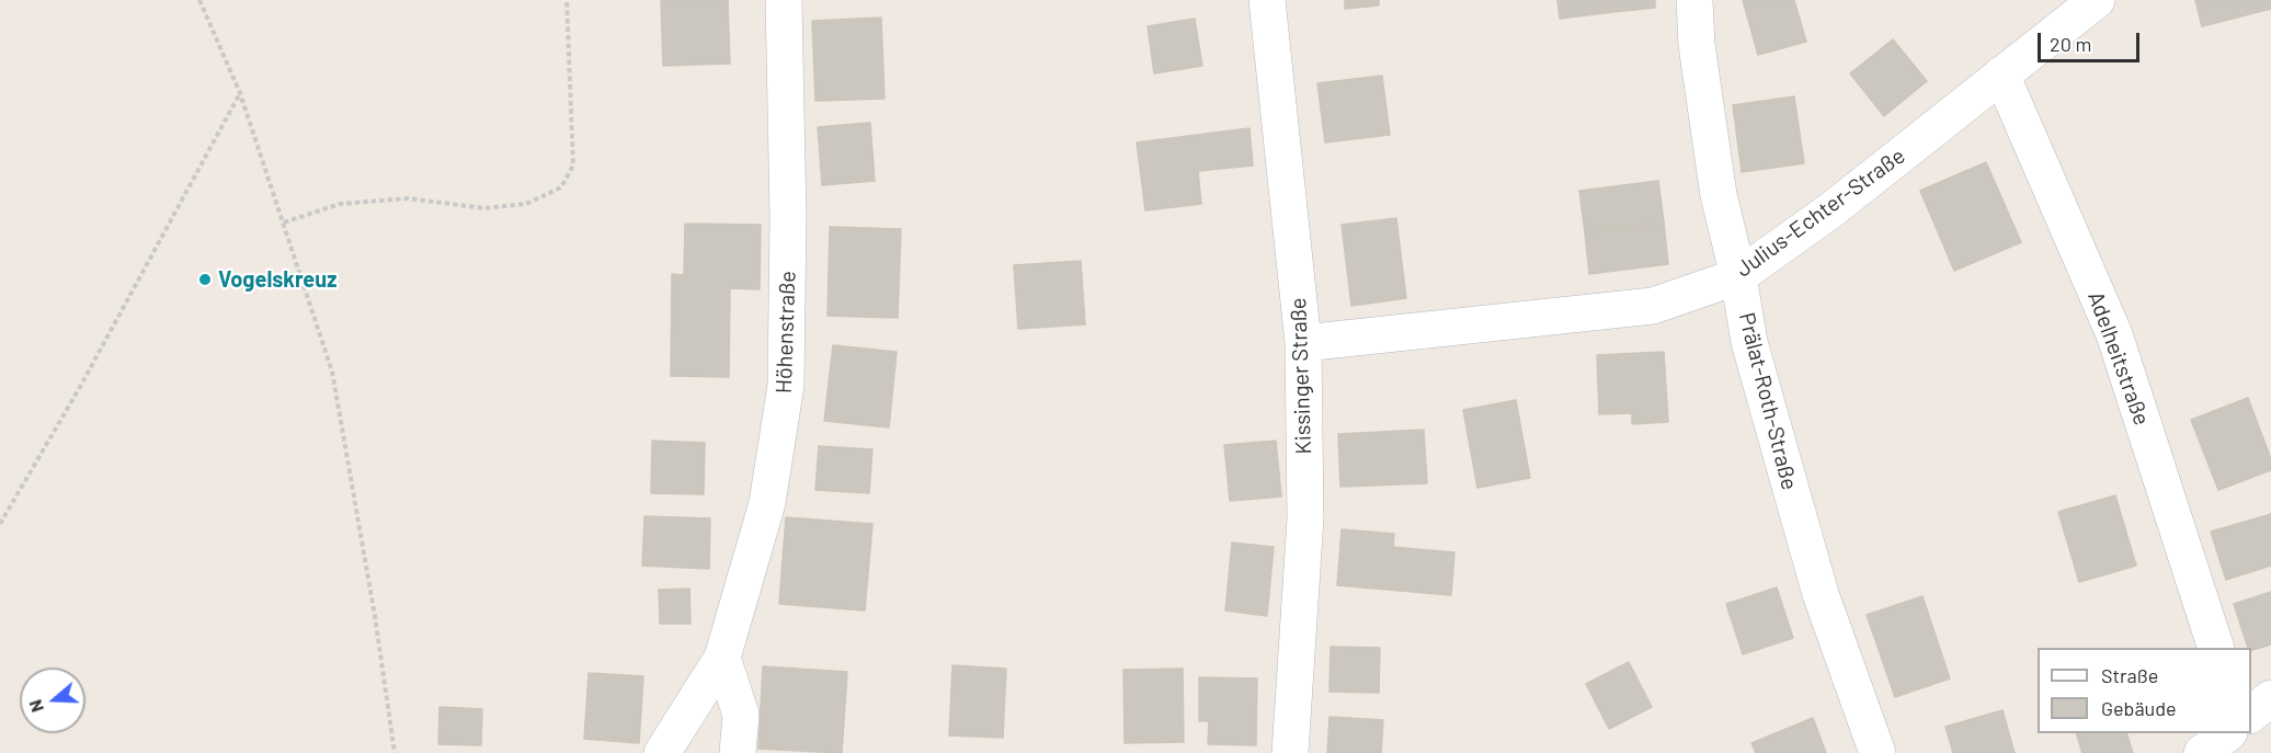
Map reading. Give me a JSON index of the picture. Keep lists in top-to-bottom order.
{
  "streets": {
    "street": [
      "Julius-Echter-Straße",
      "Höhenstraße",
      "Adelheitstraße",
      "Kissinger Straße",
      "Prälat-Roth-Straße"
    ]
  },
  "crossings": [
    ["Julius-Echter-Straße", "Adelheitstraße"],
    ["Julius-Echter-Straße", "Kissinger Straße"],
    ["Julius-Echter-Straße", "Prälat-Roth-Straße"]
  ],
  "places": ["Vogelskreuz"],
  "legend": ["Straße", "Gebäude"],
  "scale_bar": "20 m",
  "north": "left"
}
